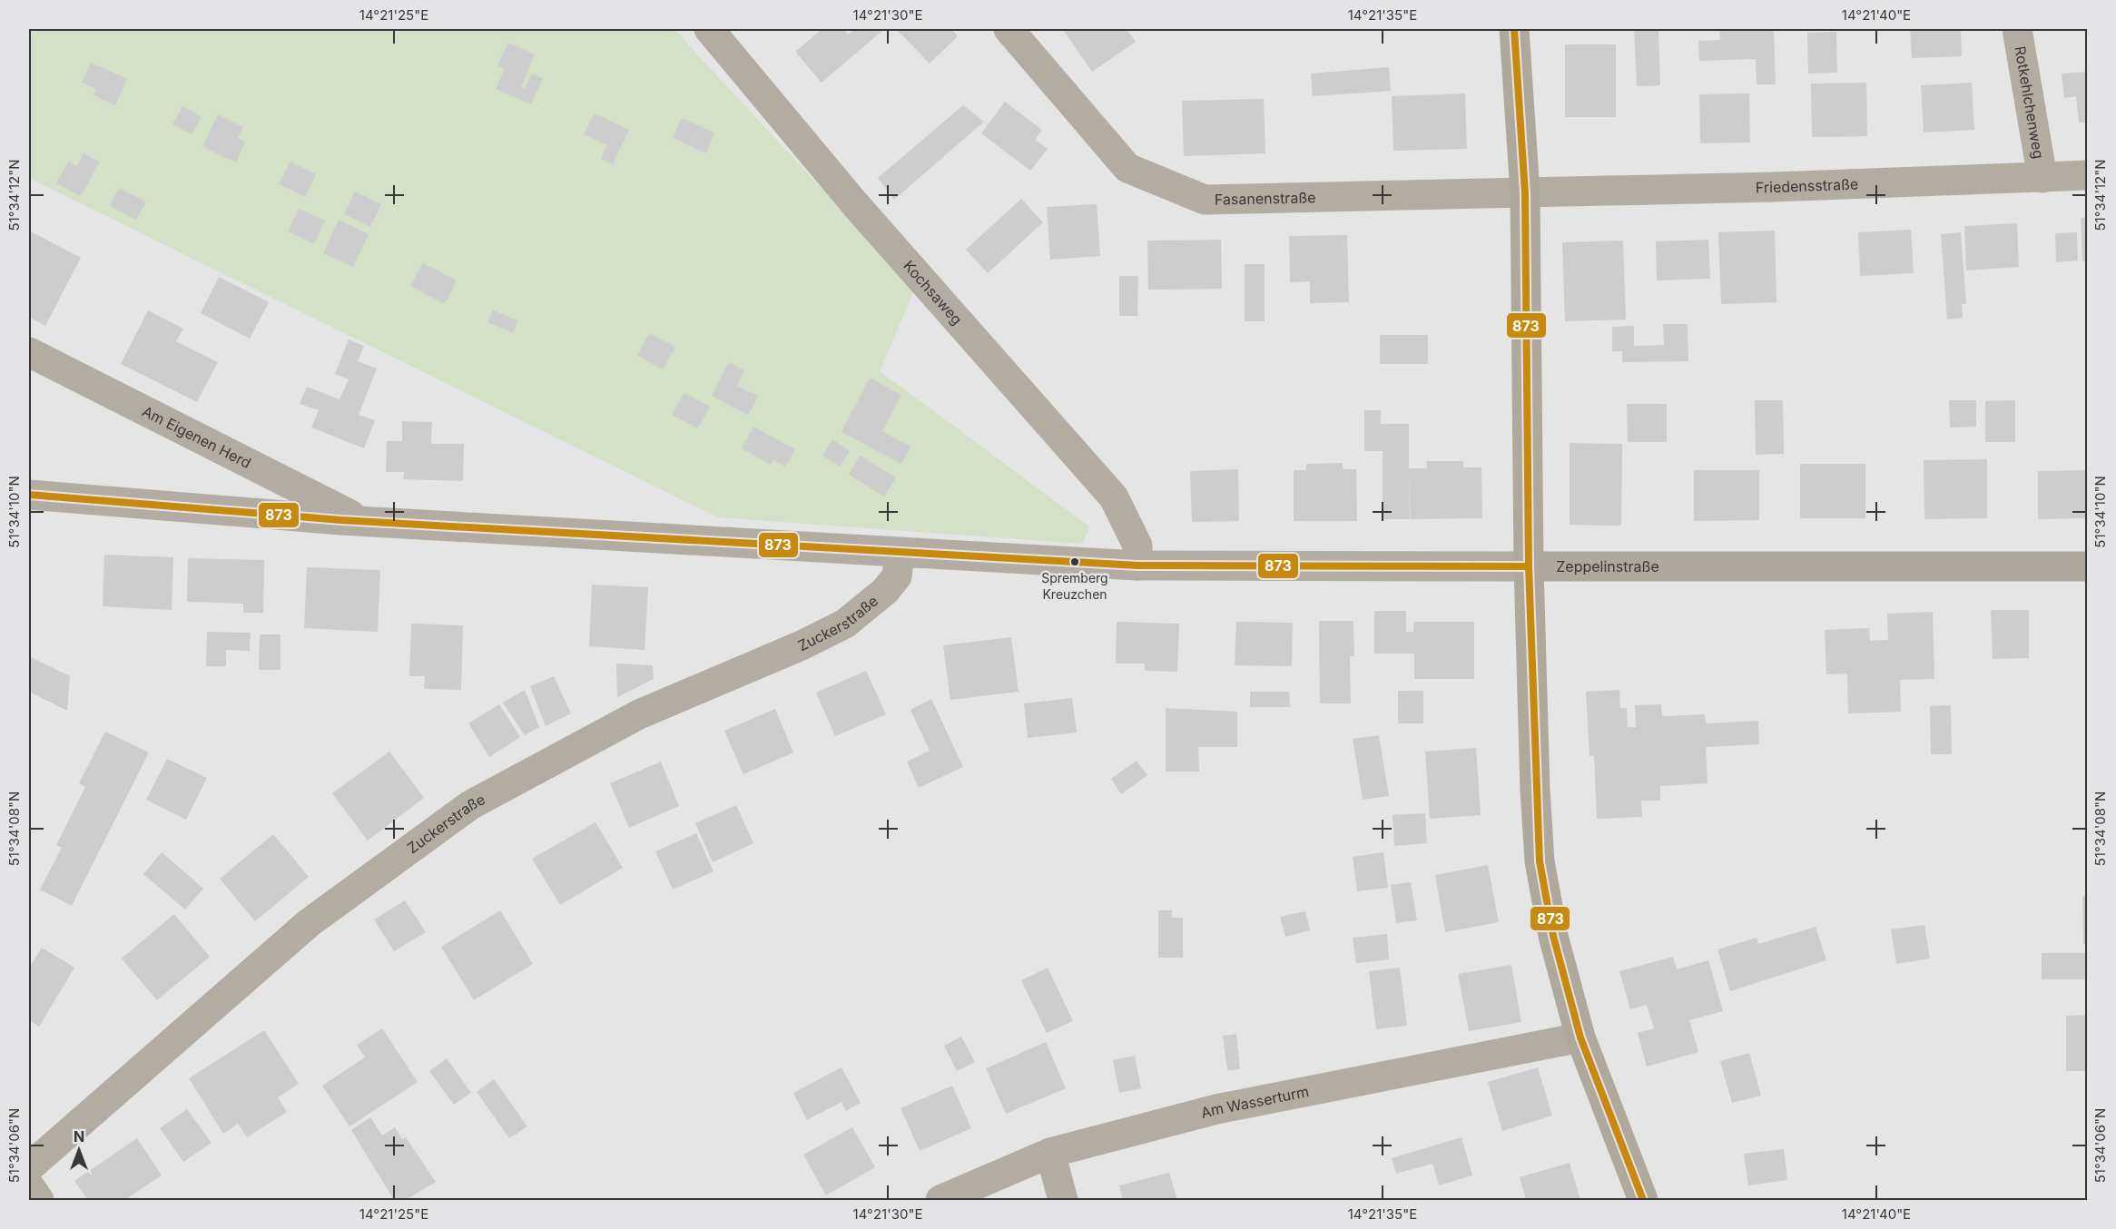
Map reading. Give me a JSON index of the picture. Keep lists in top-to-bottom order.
{
  "streets": {
    "street": [
      "Rotkehlchenweg",
      "Friedensstraße",
      "Fasanenstraße",
      "Kochsaweg",
      "Am Eigenen Herd",
      "Zeppelinstraße",
      "Zuckerstraße",
      "Am Wasserturm"
    ]
  },
  "crossings": [
    ["Rotkehlchenweg", "Friedensstraße"],
    ["Friedensstraße", "Fasanenstraße"],
    ["Kochsaweg", "Zeppelinstraße"],
    ["Am Eigenen Herd", "Zeppelinstraße"],
    ["Zeppelinstraße", "Zuckerstraße"]
  ],
  "places": ["Spremberg Kreuzchen"],
  "lines": ["transit line 873"],
  "north": "top",
  "coordinates": [
    "14°21'25\"E",
    "14°21'30\"E",
    "14°21'35\"E",
    "14°21'40\"E",
    "51°34'12\"N",
    "51°34'10\"N",
    "51°34'08\"N",
    "51°34'06\"N"
  ]
}
